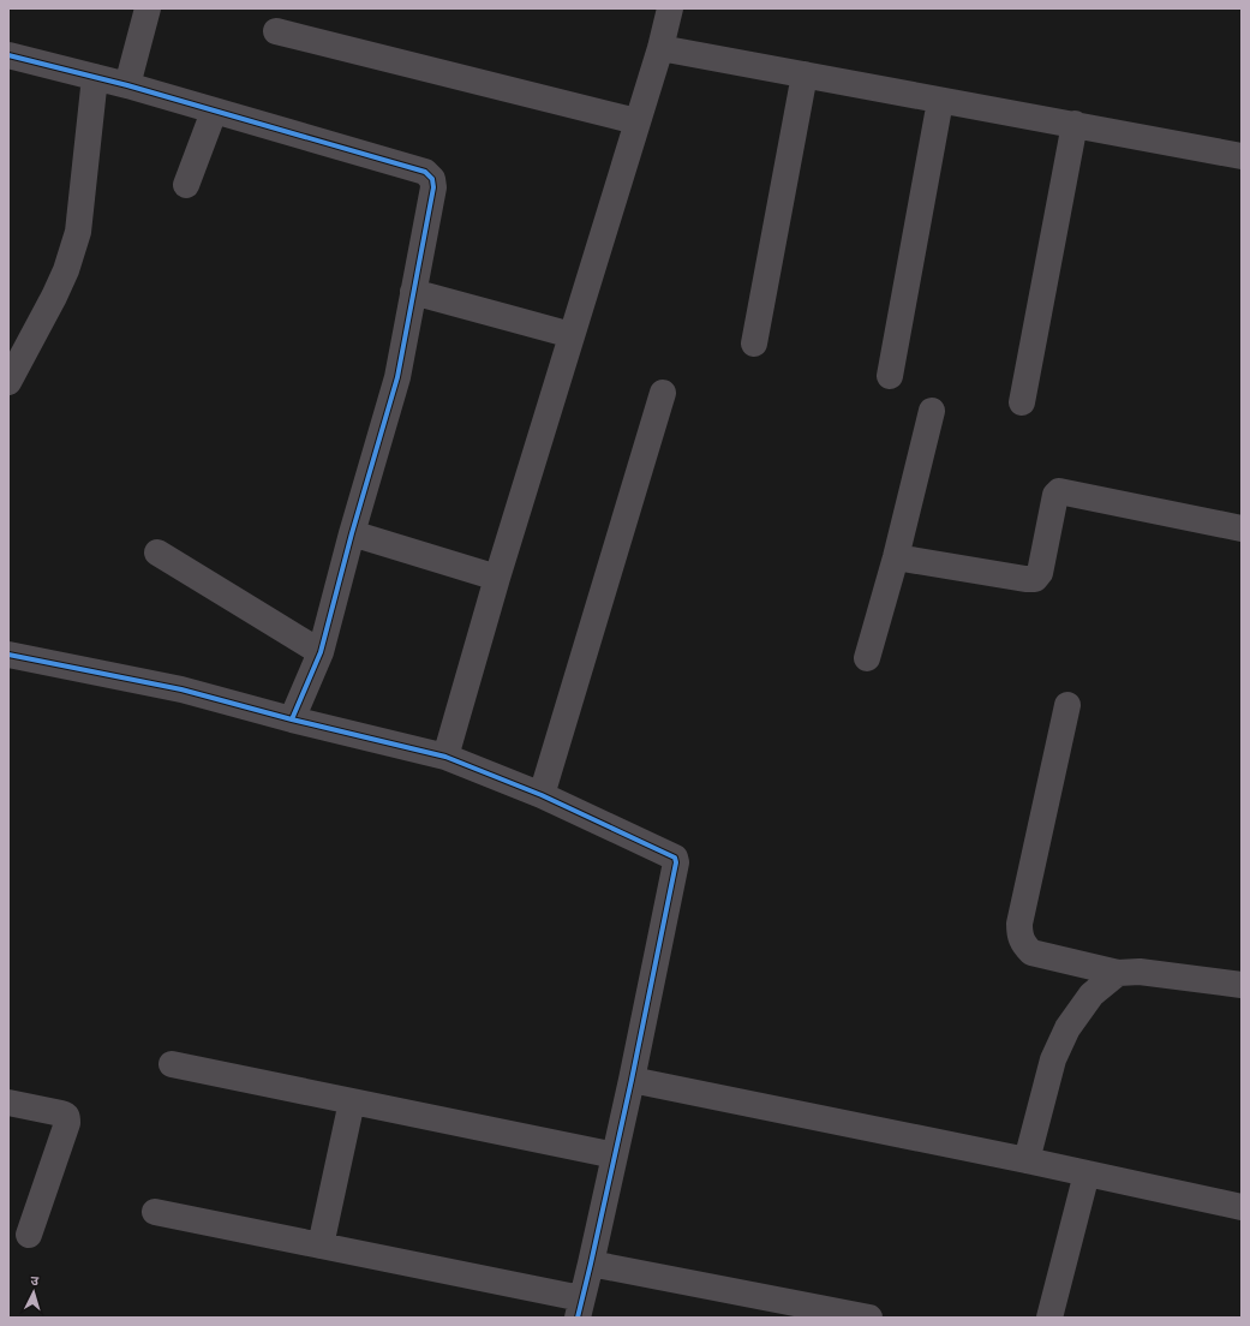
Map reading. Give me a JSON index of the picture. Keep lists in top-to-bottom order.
{
  "north": "top"
}
